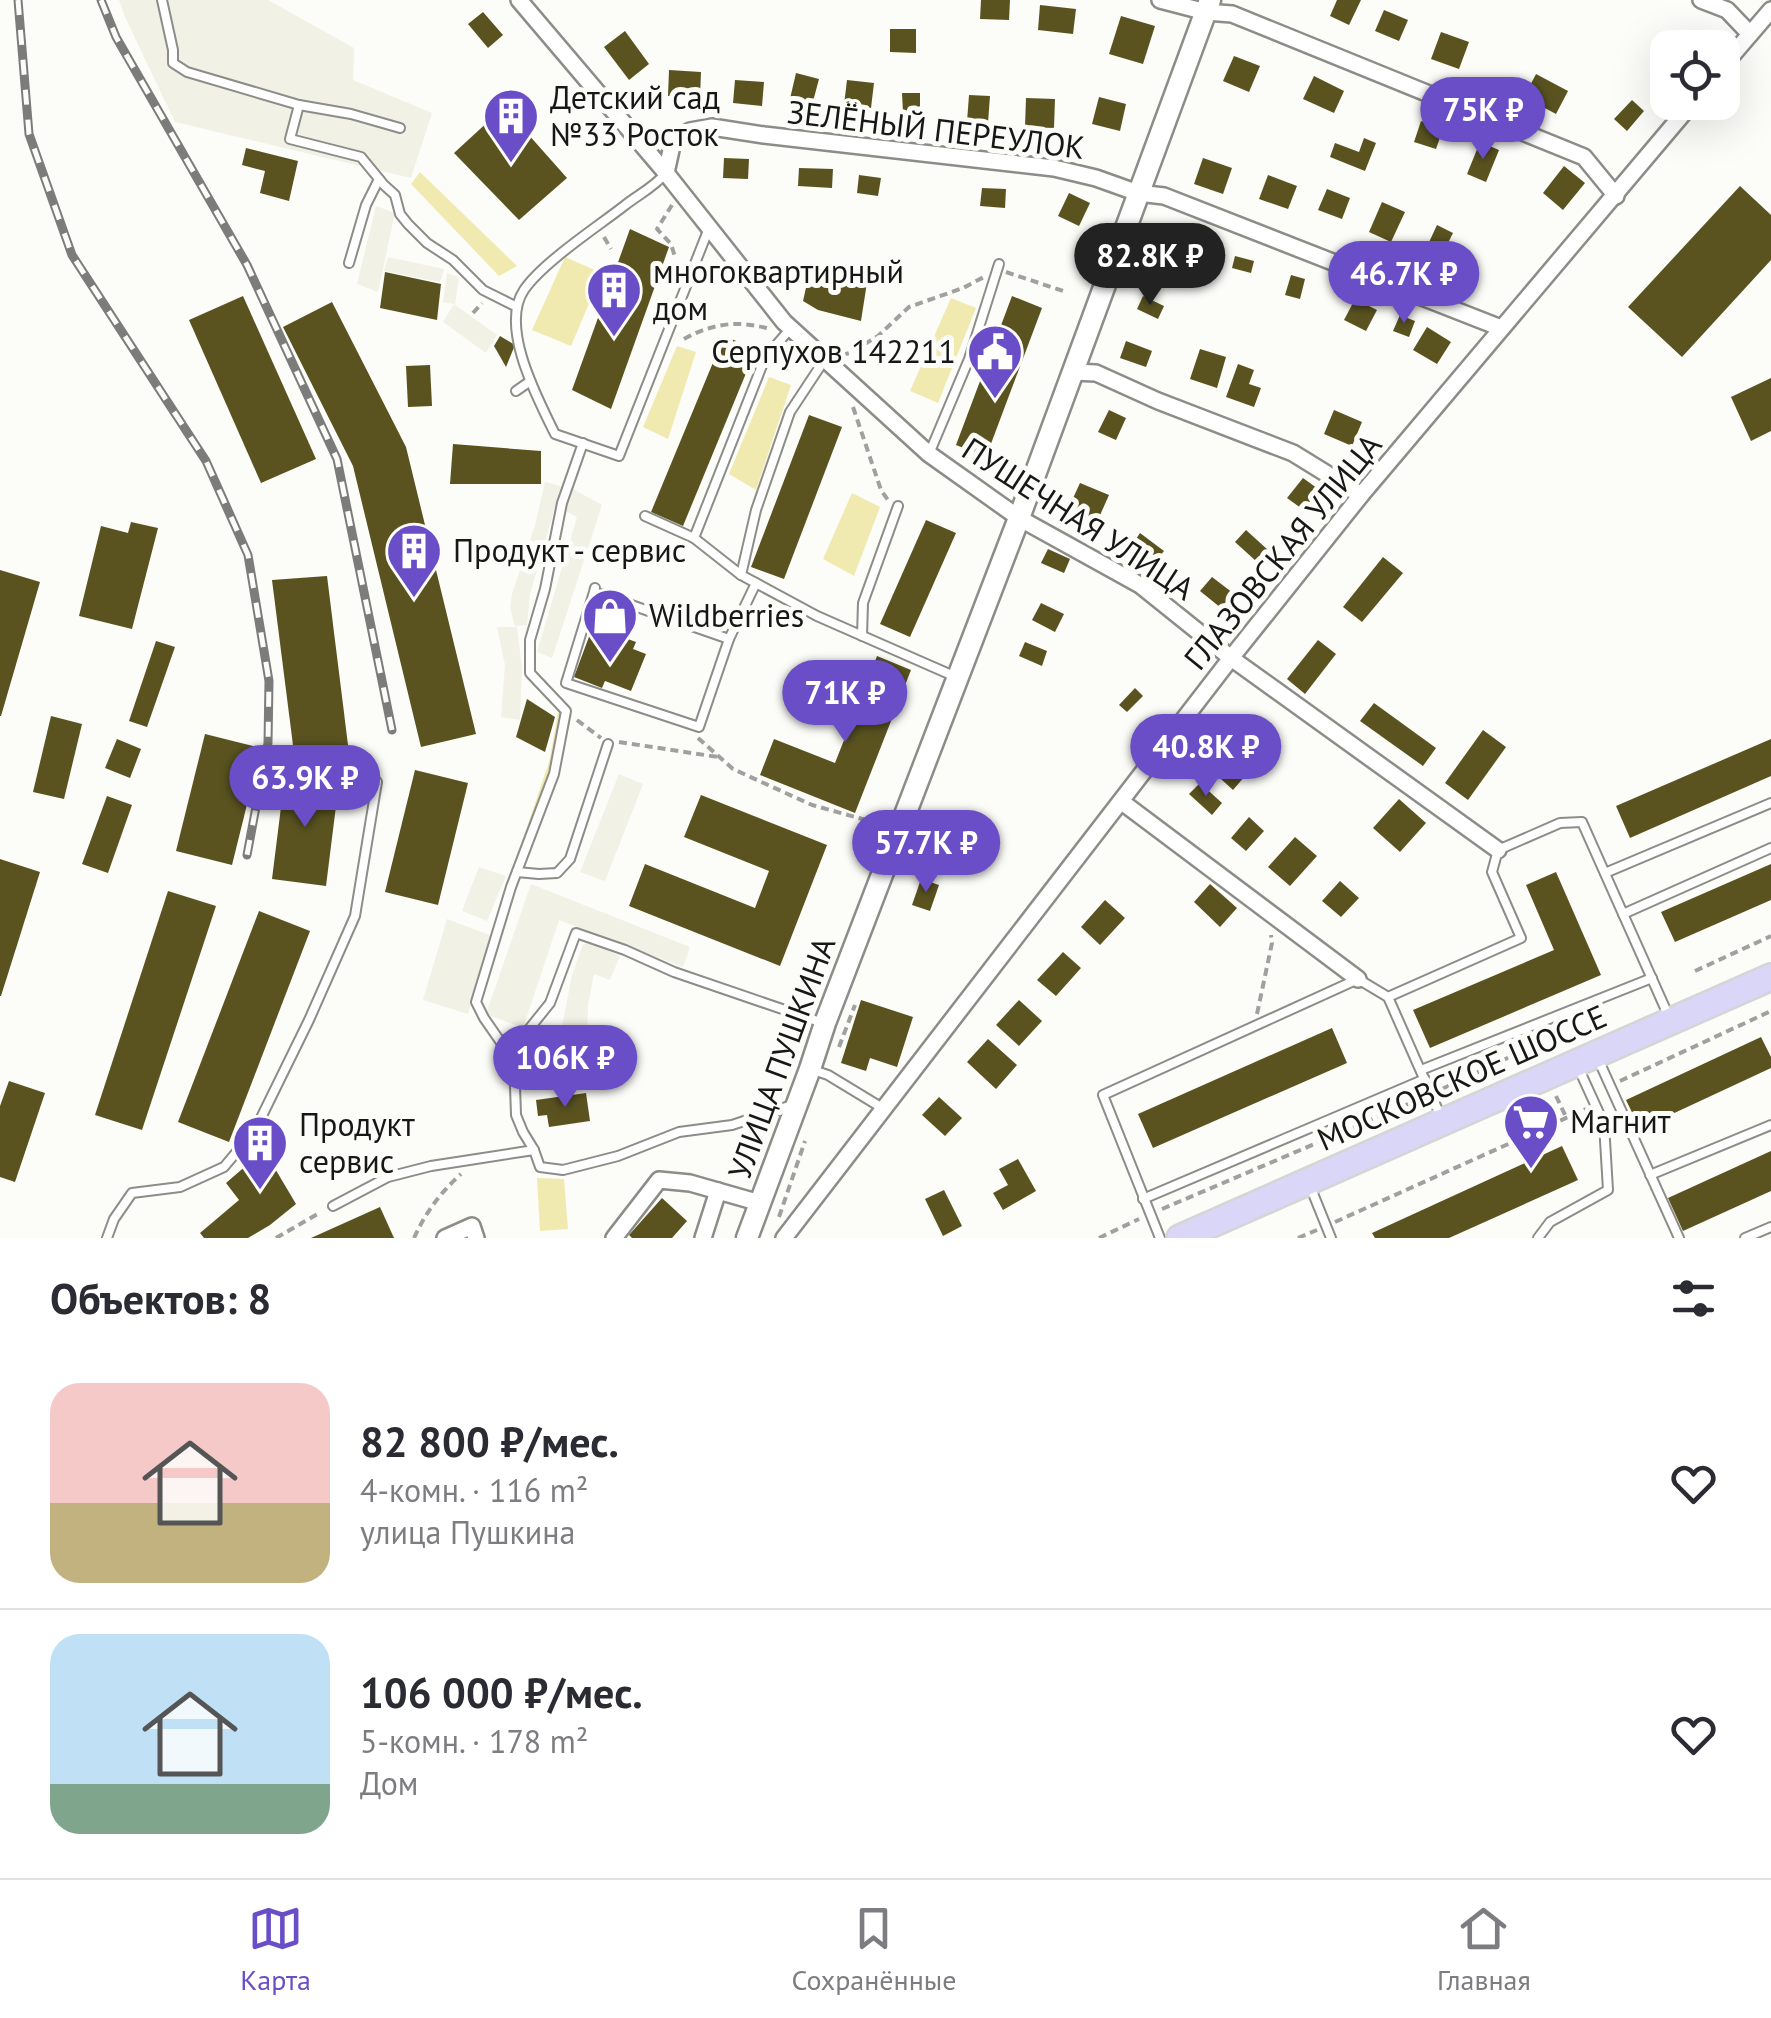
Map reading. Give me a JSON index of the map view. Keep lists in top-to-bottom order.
{
  "streets": {
    "main road": ["МОСКОВСКОЕ ШОССЕ"],
    "street": [
      "ЗЕЛЁНЫЙ ПЕРЕУЛОК",
      "ПУШЕЧНАЯ УЛИЦА",
      "ГЛАЗОВСКАЯ УЛИЦА",
      "УЛИЦА ПУШКИНА"
    ]
  },
  "crossings": [
    ["ЗЕЛЁНЫЙ ПЕРЕУЛОК", "ПУШЕЧНАЯ УЛИЦА"],
    ["ЗЕЛЁНЫЙ ПЕРЕУЛОК", "ГЛАЗОВСКАЯ УЛИЦА"],
    ["ЗЕЛЁНЫЙ ПЕРЕУЛОК", "УЛИЦА ПУШКИНА"],
    ["ПУШЕЧНАЯ УЛИЦА", "ГЛАЗОВСКАЯ УЛИЦА"],
    ["ПУШЕЧНАЯ УЛИЦА", "УЛИЦА ПУШКИНА"]
  ],
  "places": {
    "building": [
      "Детский сад №33 Росток",
      "многоквартирный дом",
      "Продукт - сервис",
      "Продукт сервис"
    ],
    "public building": ["Серпухов 142211"],
    "shop": ["Wildberries"],
    "supermarket": ["Магнит"]
  },
  "page": {
    "price": [
      "75K ₽",
      "82.8K ₽",
      "46.7K ₽",
      "71K ₽",
      "40.8K ₽",
      "63.9K ₽",
      "57.7K ₽",
      "106K ₽"
    ],
    "heading": "Объектов: 8",
    "list": [
      {
        "name": "82 800 ₽/мес.",
        "note": "4-комн. · 116 m² · улица Пушкина"
      },
      {
        "name": "106 000 ₽/мес.",
        "note": "5-комн. · 178 m² · Дом"
      }
    ],
    "tabs": ["Карта", "Сохранённые", "Главная"]
  }
}
